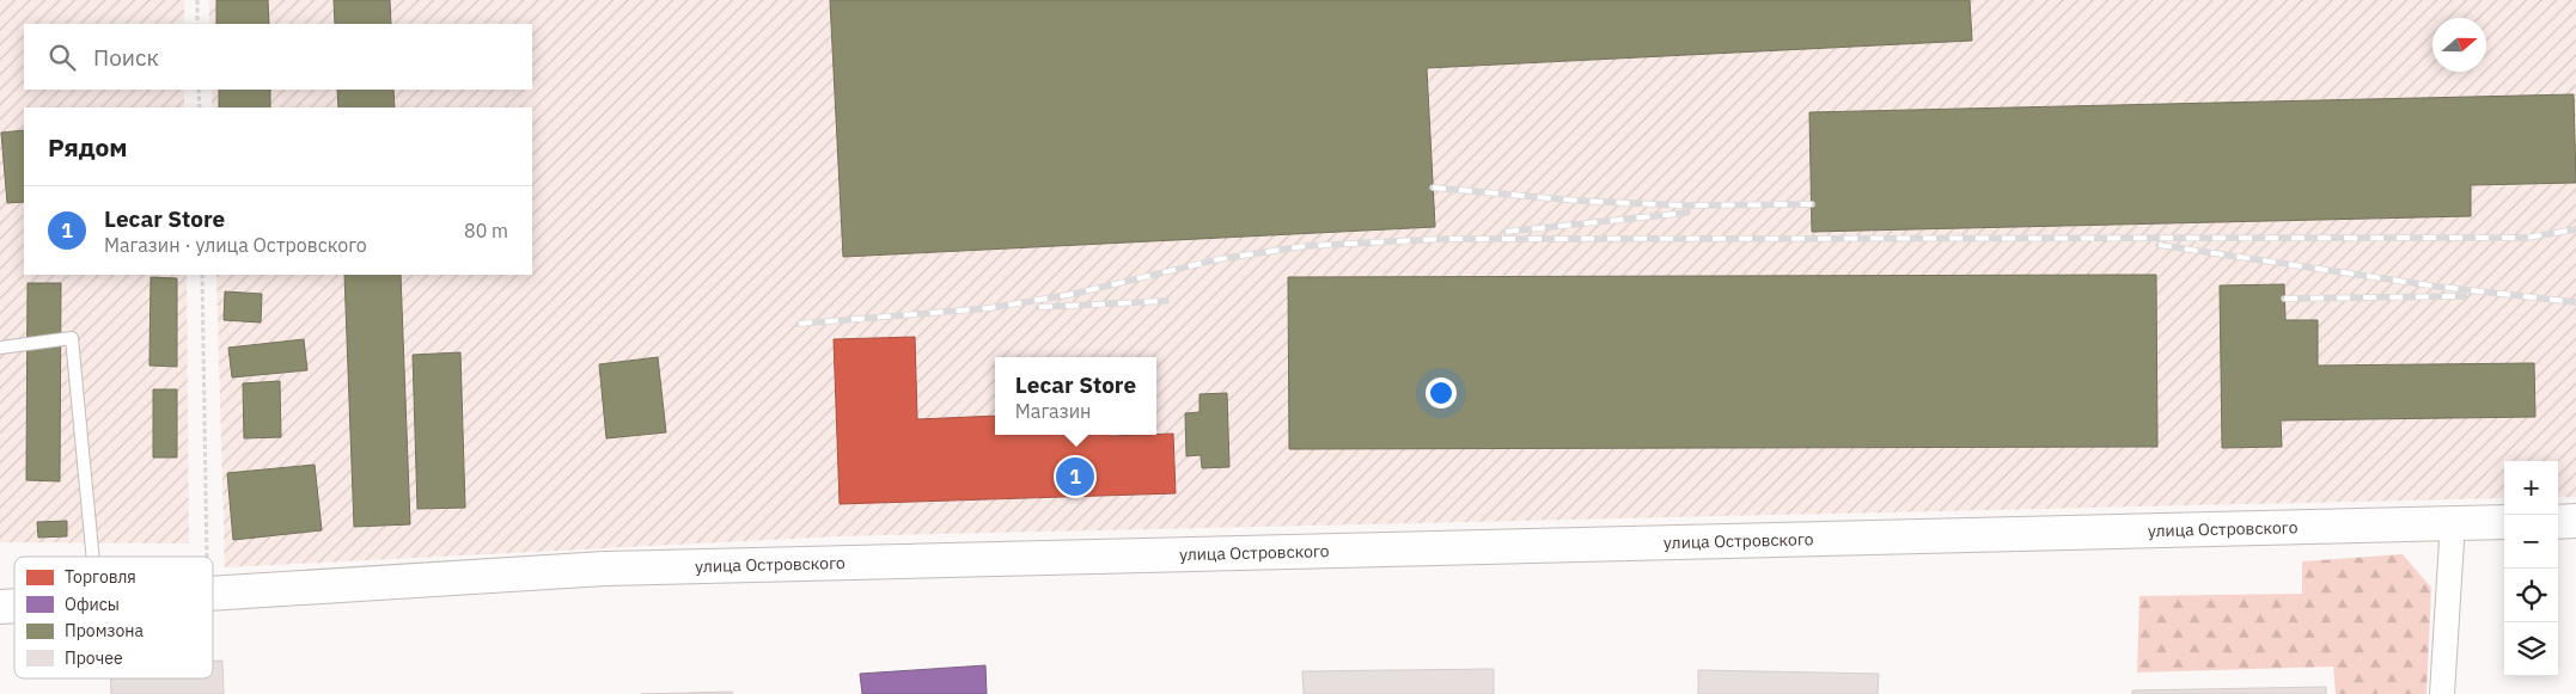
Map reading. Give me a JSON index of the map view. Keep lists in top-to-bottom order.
{
  "streets": {
    "street": ["улица Островского"]
  },
  "legend": [
    "Торговля",
    "Офисы",
    "Промзона",
    "Прочее"
  ],
  "north": "right",
  "page": {
    "search": "Поиск",
    "heading": "Рядом",
    "list": [
      {
        "mark": "1",
        "name": "Lecar Store",
        "note": "Магазин · улица Островского",
        "value": "80 m"
      }
    ],
    "popup": ["Lecar Store", "Магазин"],
    "pins": "1",
    "map_buttons": ["+", "−"]
  }
}
